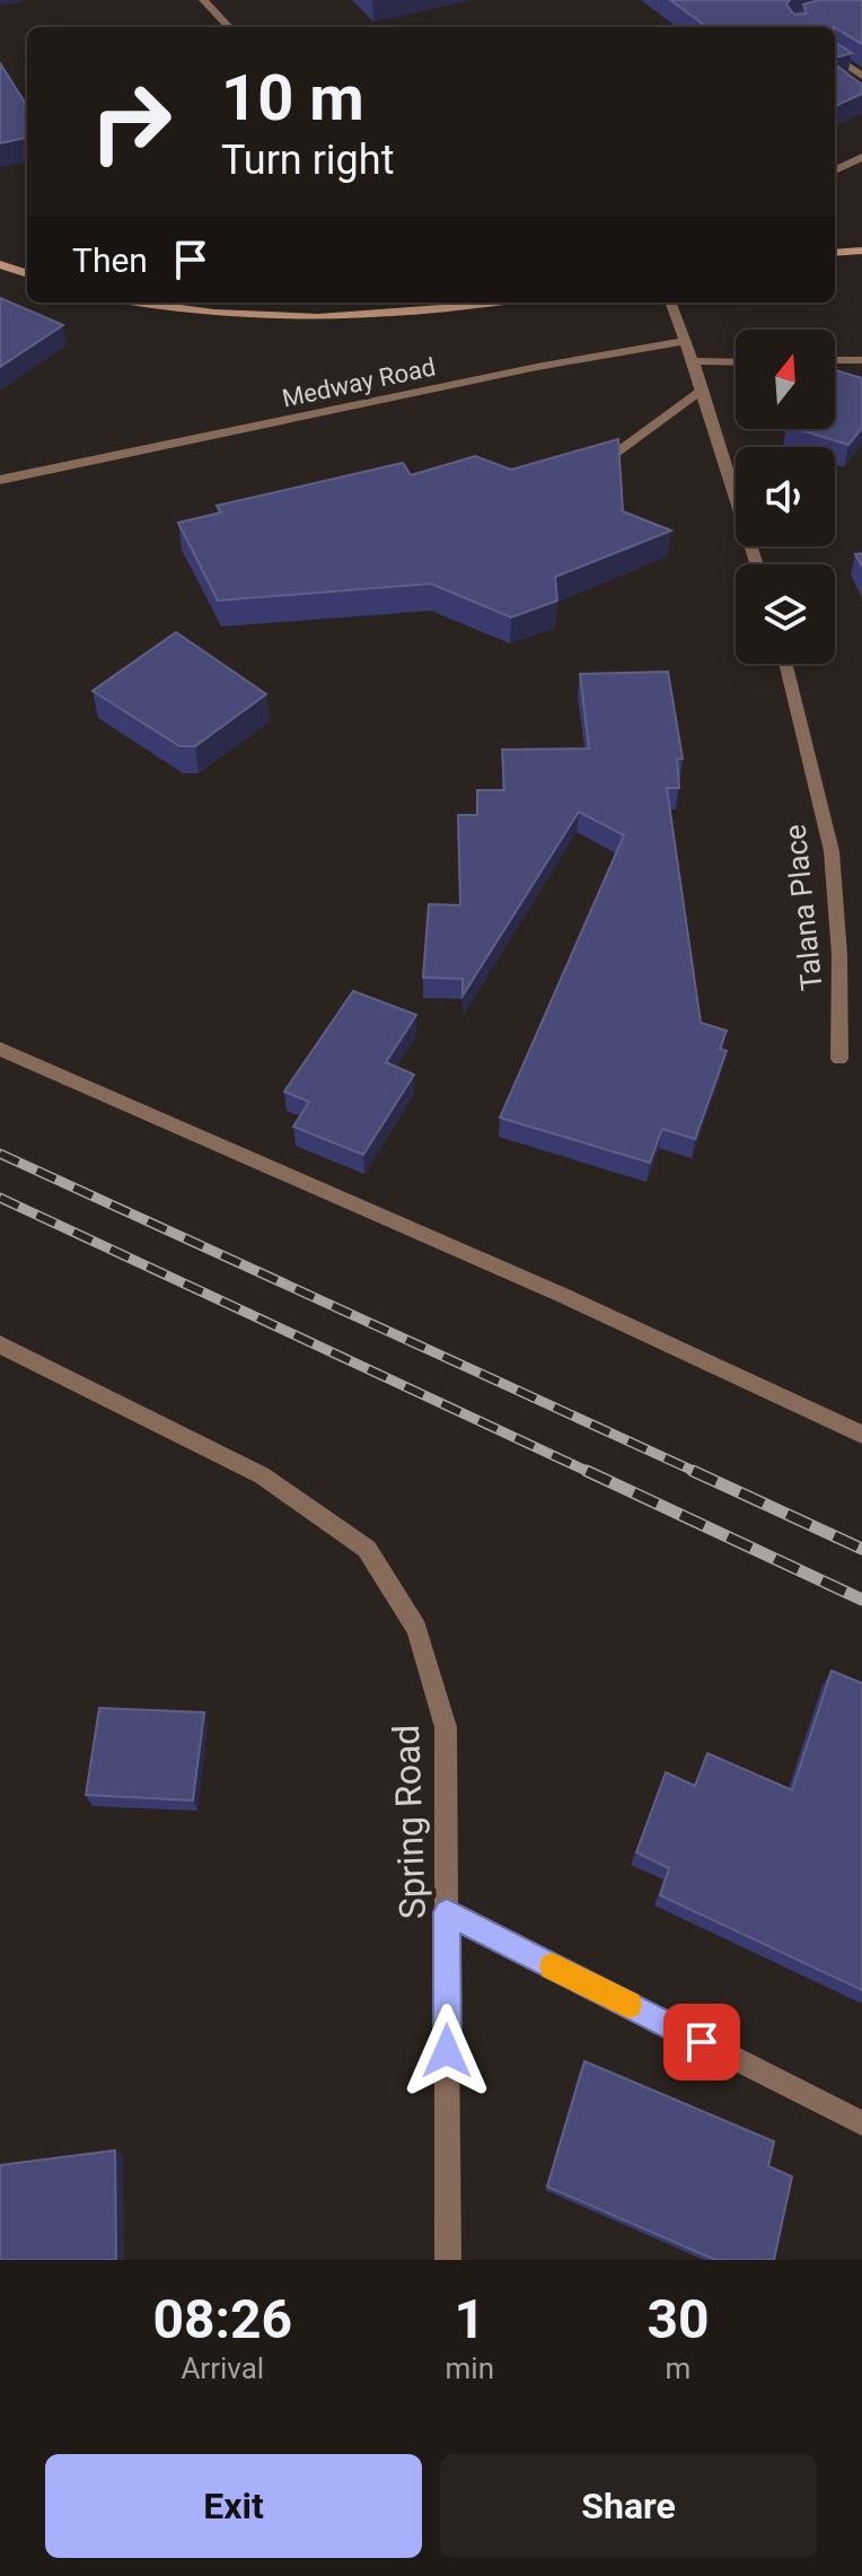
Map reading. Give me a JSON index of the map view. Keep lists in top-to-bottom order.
{
  "streets": {
    "street": ["Medway Road", "Talana Place", "Spring Road"]
  },
  "north": "top",
  "page": {
    "turn": ["10 m", "Turn right"],
    "then": "Then",
    "eta": [
      "08:26",
      "Arrival",
      "1",
      "min",
      "30",
      "m"
    ],
    "buttons": ["Exit", "Share"]
  }
}
